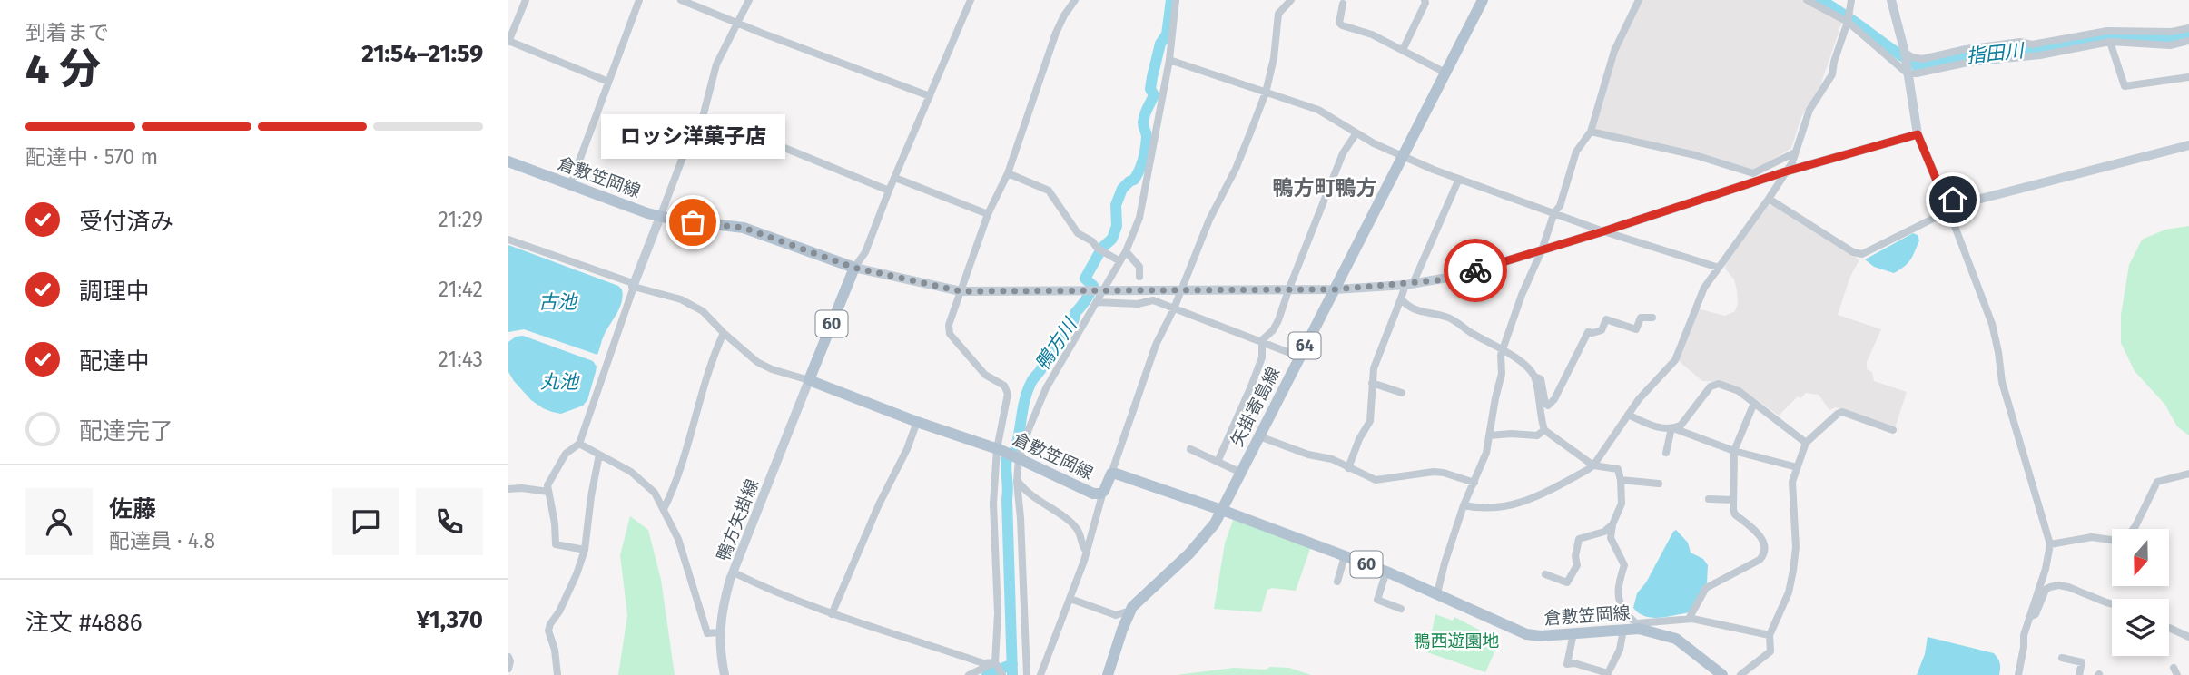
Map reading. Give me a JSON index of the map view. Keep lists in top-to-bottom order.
{
  "streets": {
    "main road": [
      "倉敷笠岡線",
      "60",
      "64",
      "矢掛寄島線"
    ],
    "street": ["鴨方矢掛線"]
  },
  "crossings": [
    ["倉敷笠岡線", "60"],
    ["倉敷笠岡線", "矢掛寄島線"],
    ["倉敷笠岡線", "鴨方矢掛線"],
    ["60", "鴨方矢掛線"]
  ],
  "districts": ["鴨方町鴨方"],
  "water": [
    "指田川",
    "古池",
    "鴨方川",
    "丸池"
  ],
  "parks": ["鴨西遊園地"],
  "places": ["ロッシ洋菓子店"],
  "north": "bottom",
  "page": {
    "heading": ["4 分", "到着まで", "21:54–21:59"],
    "panel": [
      "佐藤",
      "配達員 · 4.8",
      "注文 #4886",
      "¥1,370"
    ],
    "bar": "配達中 · 570 m",
    "bubble": "ロッシ洋菓子店",
    "list": [
      ["受付済み", "21:29"],
      ["調理中", "21:42"],
      ["配達中", "21:43"],
      "配達完了"
    ]
  }
}
